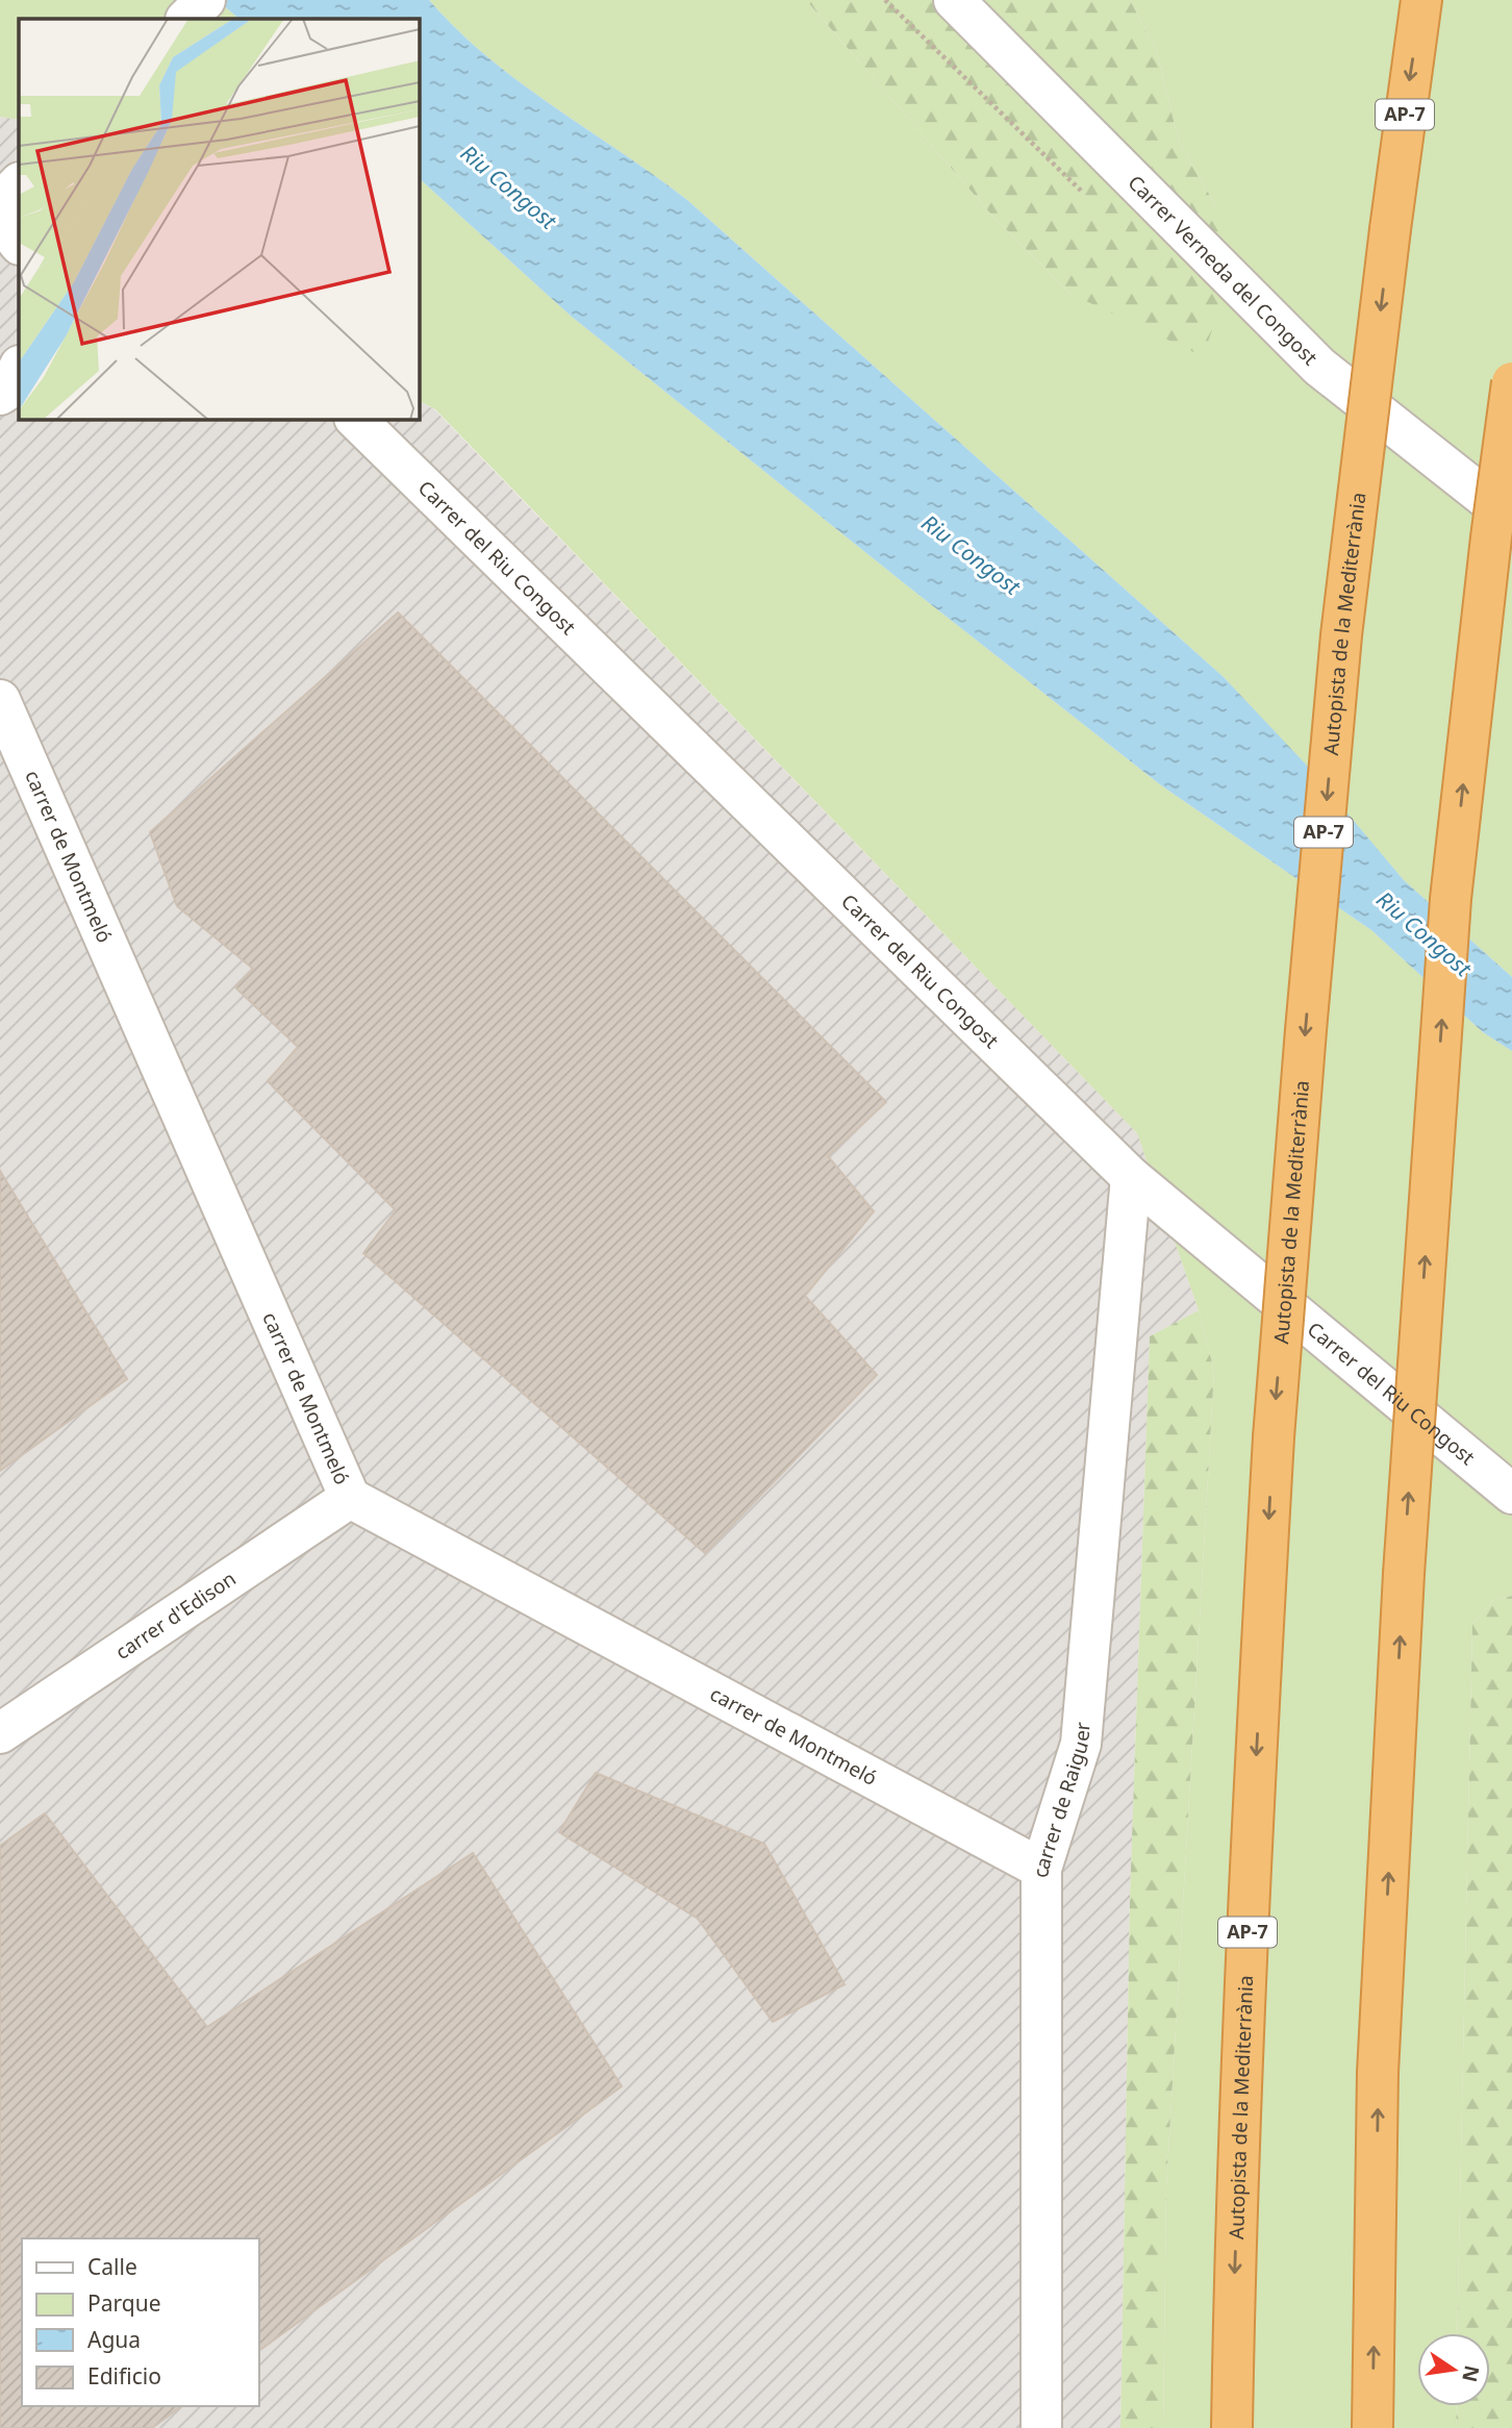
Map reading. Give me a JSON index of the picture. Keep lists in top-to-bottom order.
{
  "streets": {
    "highway": ["AP-7", "Autopista de la Mediterrània"],
    "street": [
      "Carrer Verneda del Congost",
      "Carrer del Riu Congost",
      "carrer de Montmeló",
      "carrer d'Edison",
      "carrer de Raiguer"
    ]
  },
  "crossings": [
    ["Carrer del Riu Congost", "carrer de Raiguer"],
    ["carrer de Montmeló", "carrer d'Edison"],
    ["carrer de Montmeló", "carrer de Raiguer"]
  ],
  "water": ["Riu Congost"],
  "legend": [
    "Calle",
    "Parque",
    "Agua",
    "Edificio"
  ],
  "north": "right"
}
